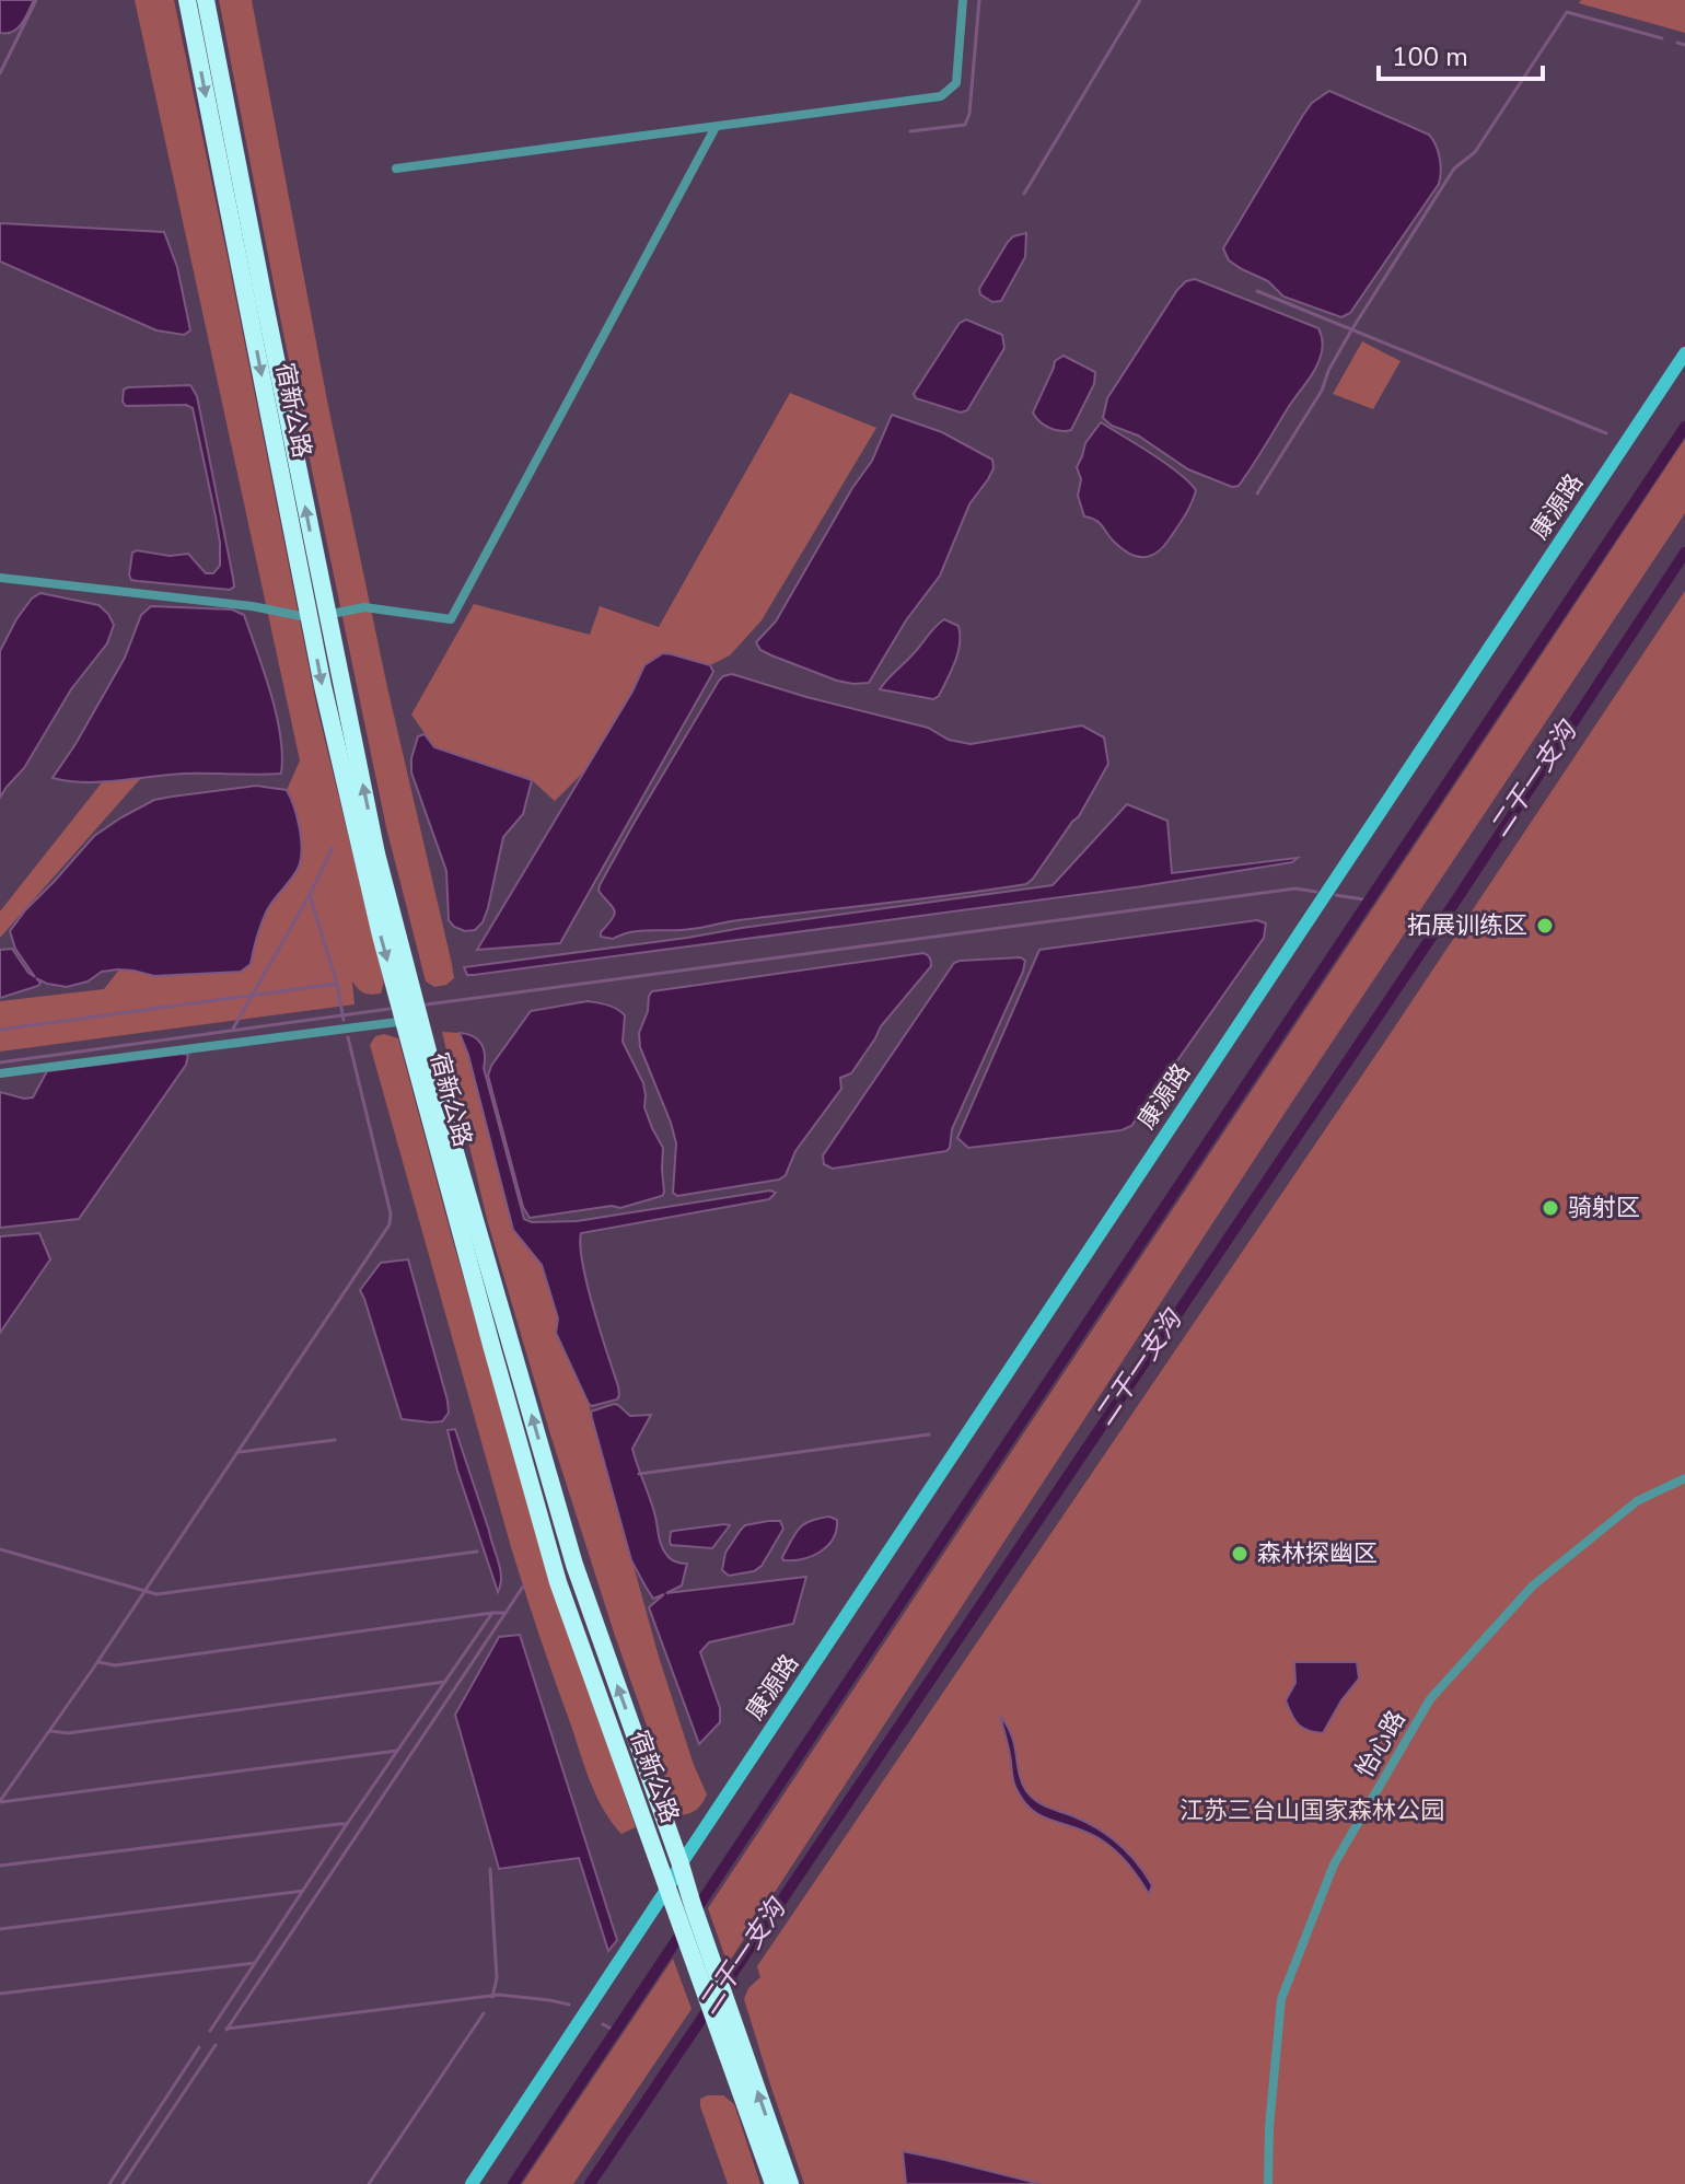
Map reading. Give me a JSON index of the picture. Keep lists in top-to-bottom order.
{
  "streets": {
    "highway": ["宿新公路"],
    "street": ["康源路", "怡心路"]
  },
  "crossings": [
    ["宿新公路", "康源路"]
  ],
  "water": ["二干一支沟"],
  "parks": ["江苏三台山国家森林公园"],
  "places": ["拓展训练区", "骑射区", "森林探幽区"],
  "scale_bar": "100 m"
}
